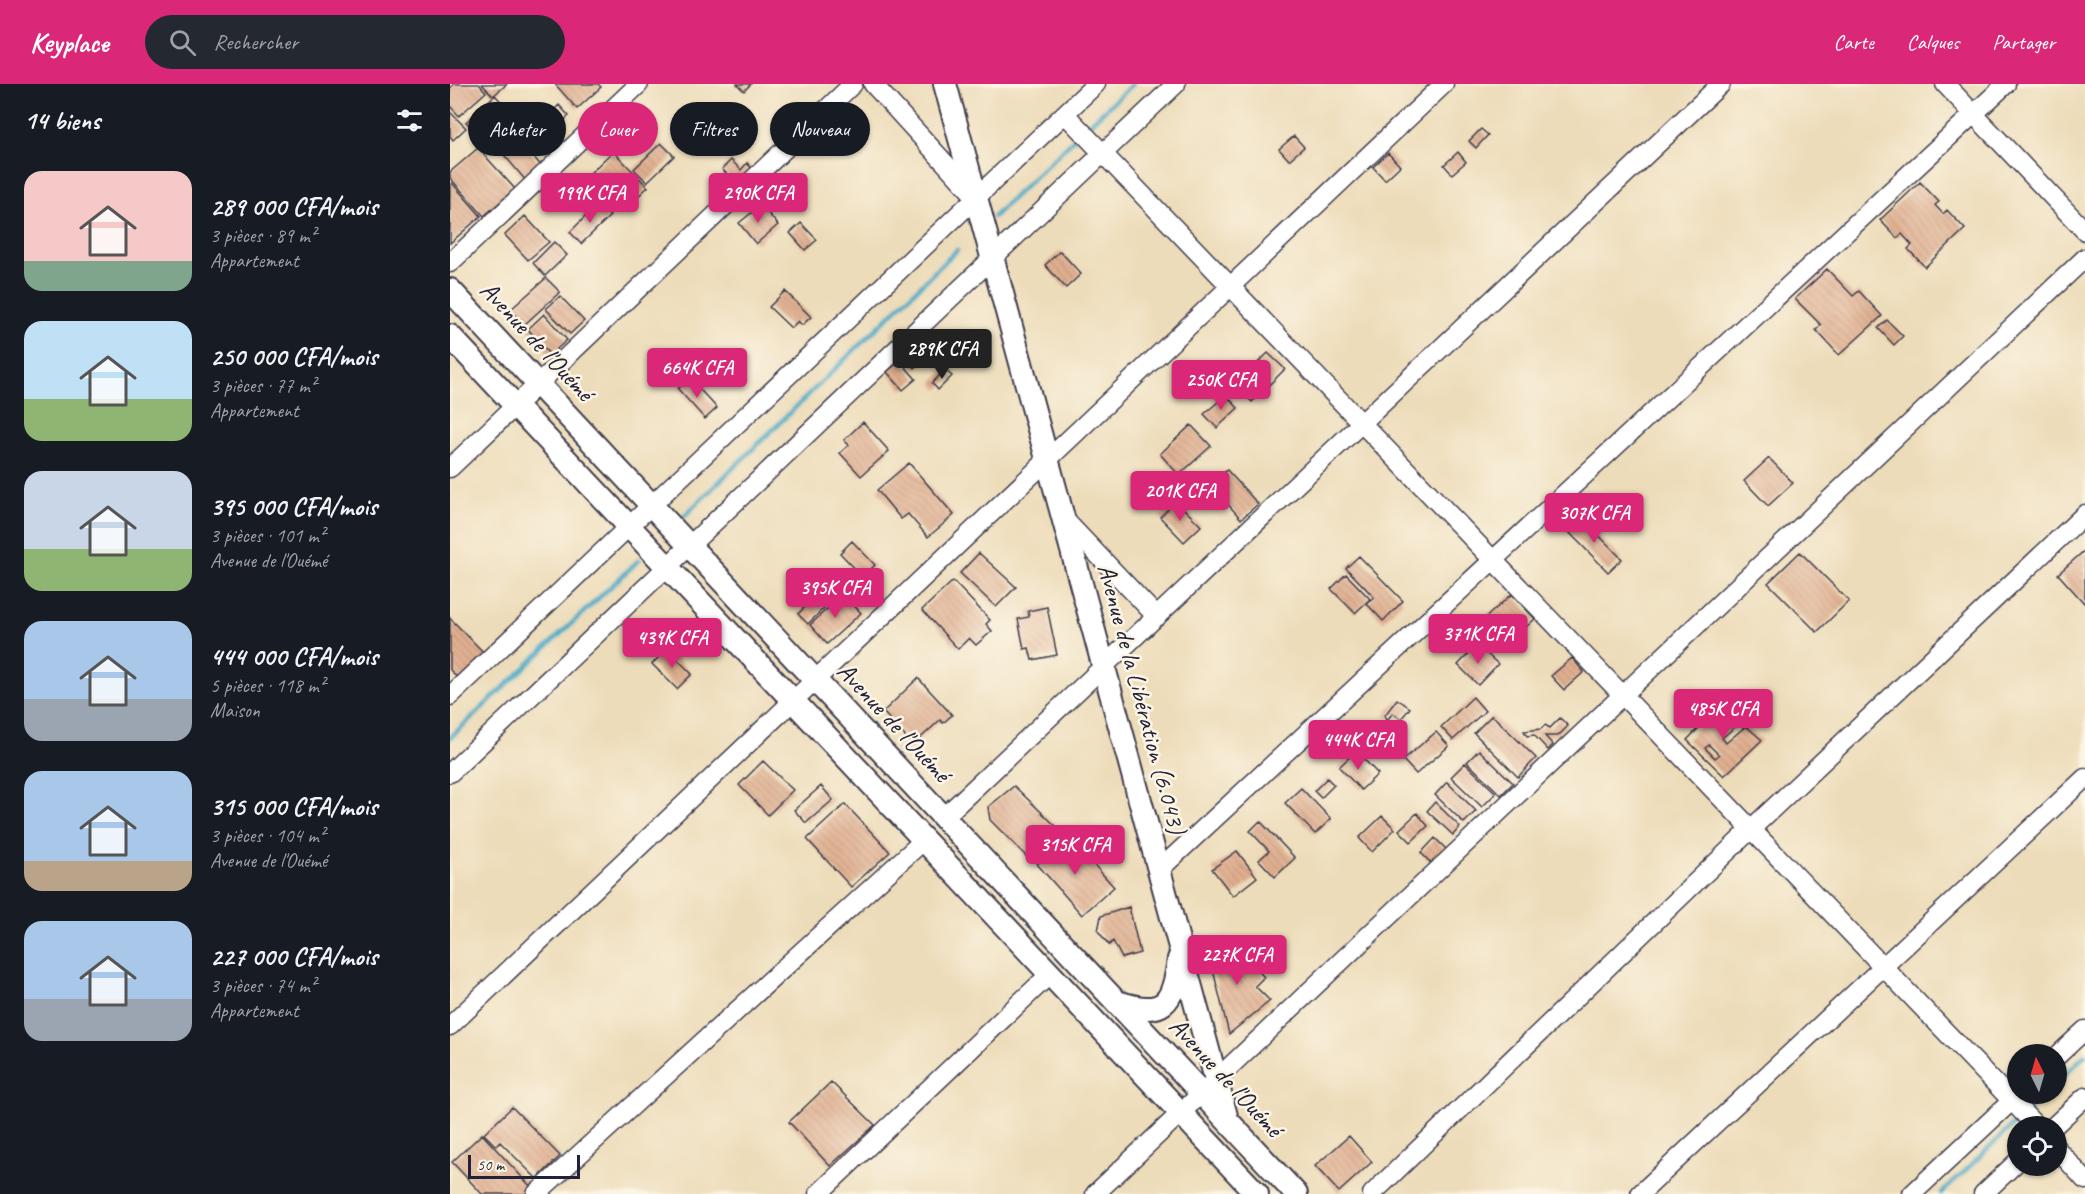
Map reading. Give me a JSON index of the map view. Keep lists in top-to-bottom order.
{
  "streets": {
    "main road": ["Avenue de l'Ouémé", "Avenue de la Libération (6.043)"]
  },
  "crossings": [
    ["Avenue de l'Ouémé", "Avenue de la Libération (6.043)"]
  ],
  "scale_bar": "50 m",
  "north": "top",
  "page": {
    "header": "Keyplace",
    "search": "Rechercher",
    "nav": ["Carte", "Calques", "Partager"],
    "heading": "14 biens",
    "chip": [
      "Acheter",
      "Louer",
      "Filtres",
      "Nouveau"
    ],
    "list": [
      {
        "name": "289 000 CFA/mois",
        "note": "3 pièces · 89 m² · Appartement"
      },
      {
        "name": "250 000 CFA/mois",
        "note": "3 pièces · 77 m² · Appartement"
      },
      {
        "name": "395 000 CFA/mois",
        "note": "3 pièces · 101 m² · Avenue de l'Ouémé"
      },
      {
        "name": "444 000 CFA/mois",
        "note": "5 pièces · 118 m² · Maison"
      },
      {
        "name": "315 000 CFA/mois",
        "note": "3 pièces · 104 m² · Avenue de l'Ouémé"
      },
      {
        "name": "227 000 CFA/mois",
        "note": "3 pièces · 74 m² · Appartement"
      }
    ],
    "price": [
      "199K CFA",
      "290K CFA",
      "289K CFA",
      "664K CFA",
      "250K CFA",
      "201K CFA",
      "307K CFA",
      "395K CFA",
      "371K CFA",
      "439K CFA",
      "485K CFA",
      "444K CFA",
      "315K CFA",
      "227K CFA"
    ],
    "scale": "50 m"
  }
}
